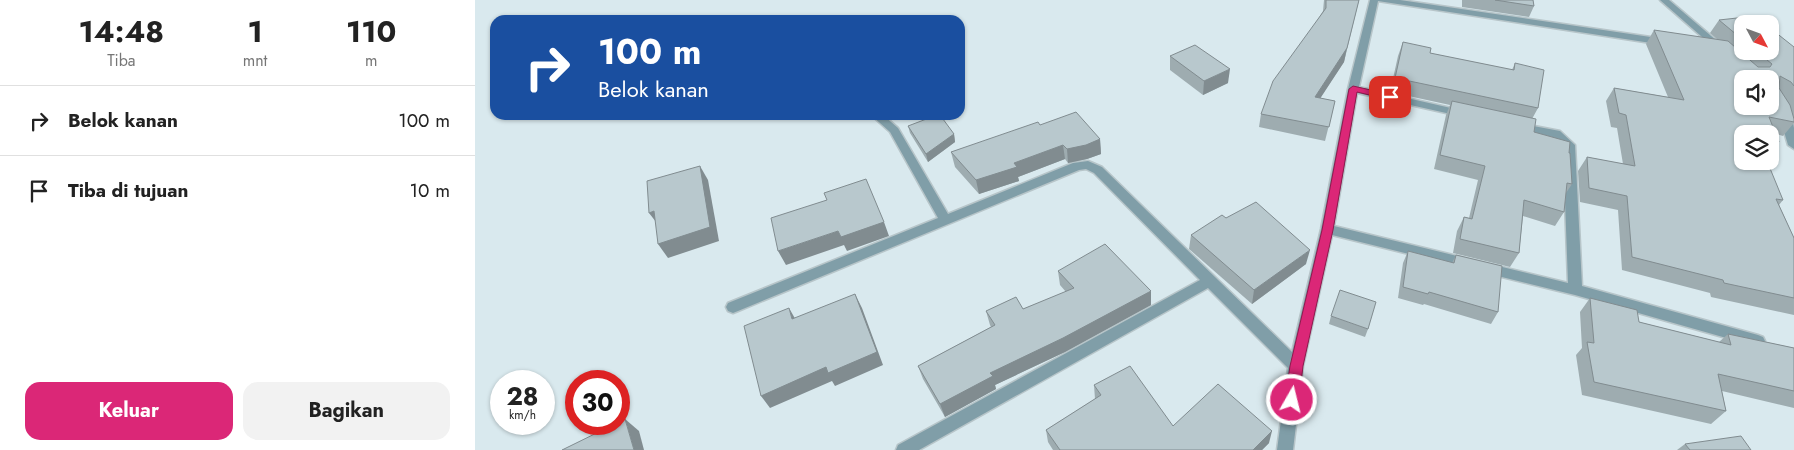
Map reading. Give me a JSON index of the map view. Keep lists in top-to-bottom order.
{
  "north": "bottom right",
  "page": {
    "eta": [
      "14:48",
      "Tiba",
      "1",
      "mnt",
      "110",
      "m"
    ],
    "turn": ["100 m", "Belok kanan"],
    "list": [
      {
        "name": "Belok kanan",
        "value": "100 m"
      },
      {
        "name": "Tiba di tujuan",
        "value": "10 m"
      }
    ],
    "speed": "28 km/h",
    "limit": "30",
    "buttons": ["Keluar", "Bagikan"]
  }
}
